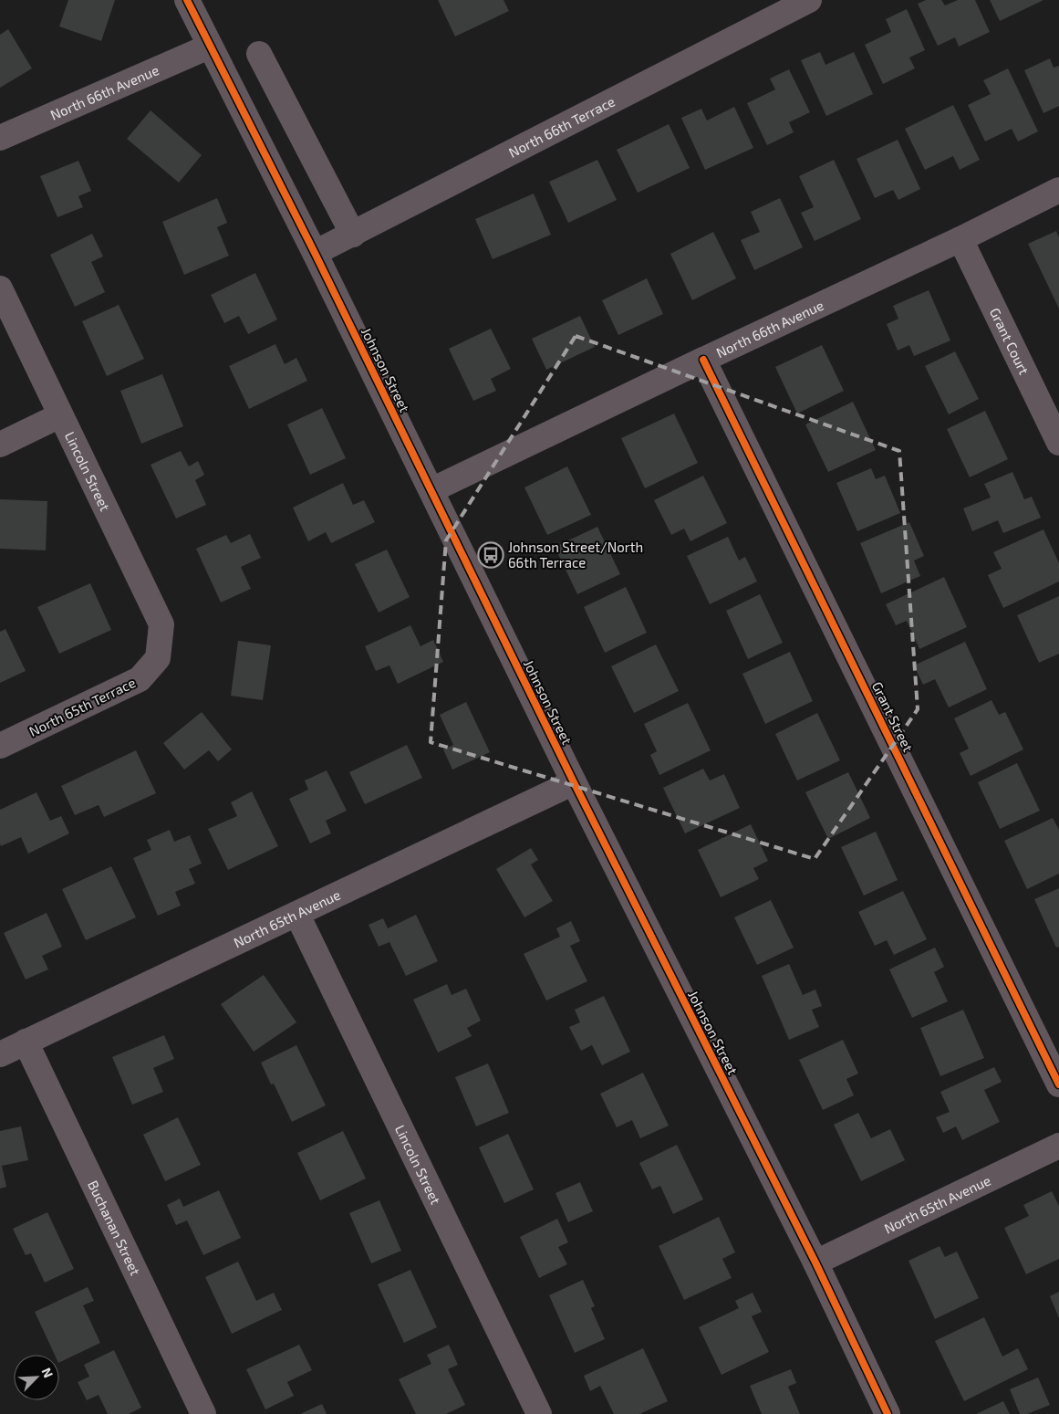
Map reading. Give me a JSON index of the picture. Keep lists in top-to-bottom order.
{
  "streets": {
    "street": [
      "North 66th Avenue",
      "North 66th Terrace",
      "Grant Court",
      "Johnson Street",
      "Lincoln Street",
      "North 65th Terrace",
      "Grant Street",
      "North 65th Avenue",
      "Buchanan Street"
    ]
  },
  "crossings": [
    ["North 66th Avenue", "Grant Court"],
    ["North 66th Avenue", "Johnson Street"],
    ["North 66th Avenue", "Grant Street"],
    ["North 66th Terrace", "Johnson Street"],
    ["Johnson Street", "North 65th Avenue"],
    ["Lincoln Street", "North 65th Terrace"],
    ["Lincoln Street", "North 65th Avenue"],
    ["North 65th Avenue", "Buchanan Street"]
  ],
  "places": {
    "bus stop": ["Johnson Street/North 66th Terrace"]
  },
  "north": "top right"
}
